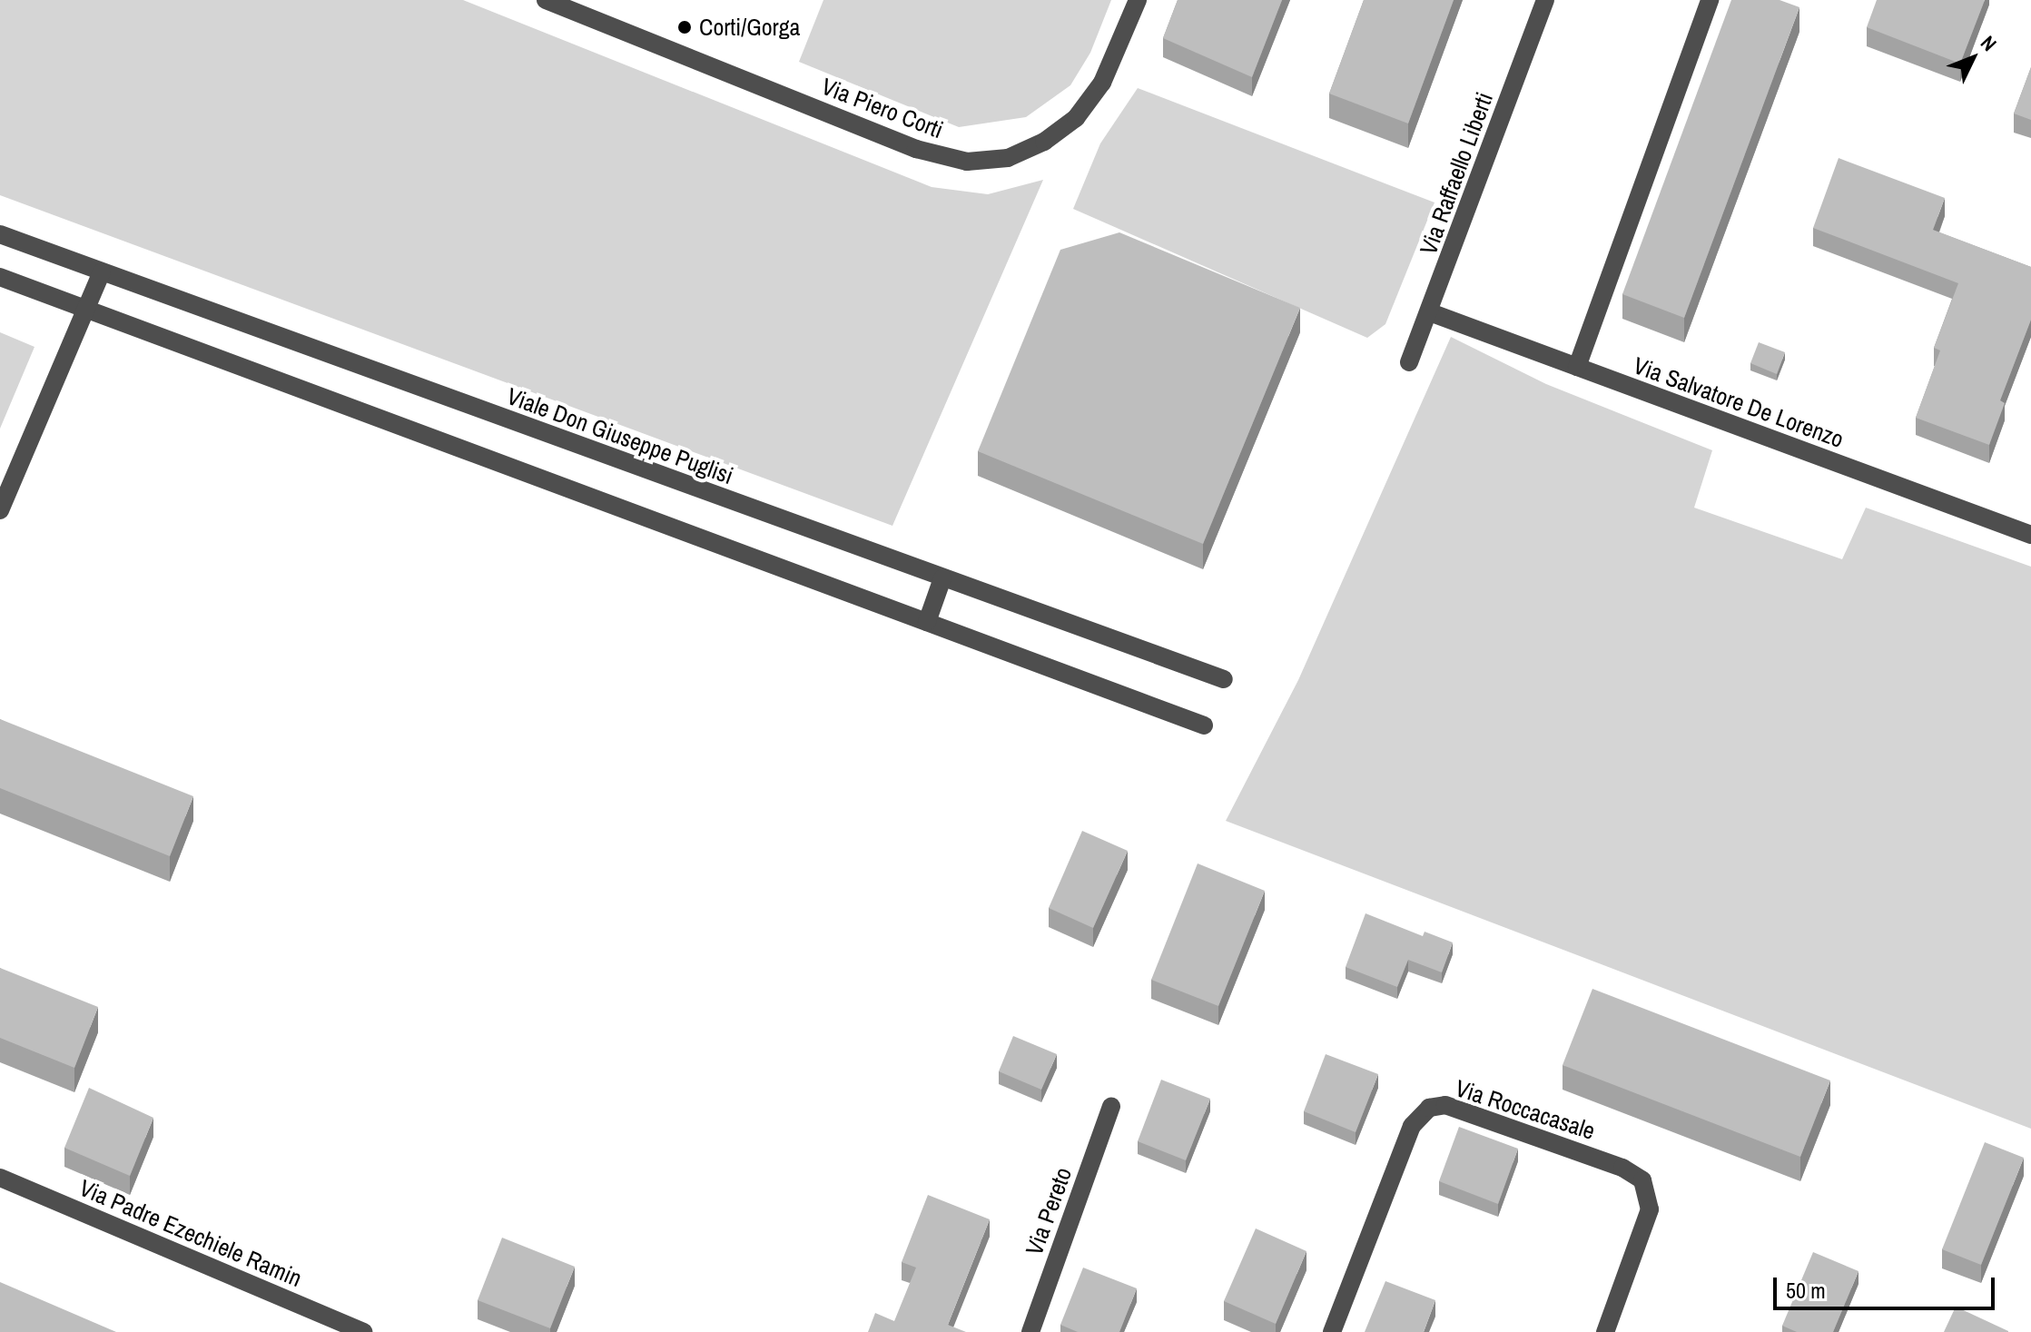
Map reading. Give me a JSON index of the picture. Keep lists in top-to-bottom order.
{
  "streets": {
    "street": [
      "Via Piero Corti",
      "Via Raffaello Liberti",
      "Via Salvatore De Lorenzo",
      "Viale Don Giuseppe Puglisi",
      "Via Roccacasale",
      "Via Pereto",
      "Via Padre Ezechiele Ramin"
    ]
  },
  "crossings": [
    ["Via Raffaello Liberti", "Via Salvatore De Lorenzo"]
  ],
  "places": ["Corti/Gorga"],
  "scale_bar": "50 m",
  "north": "top right"
}
